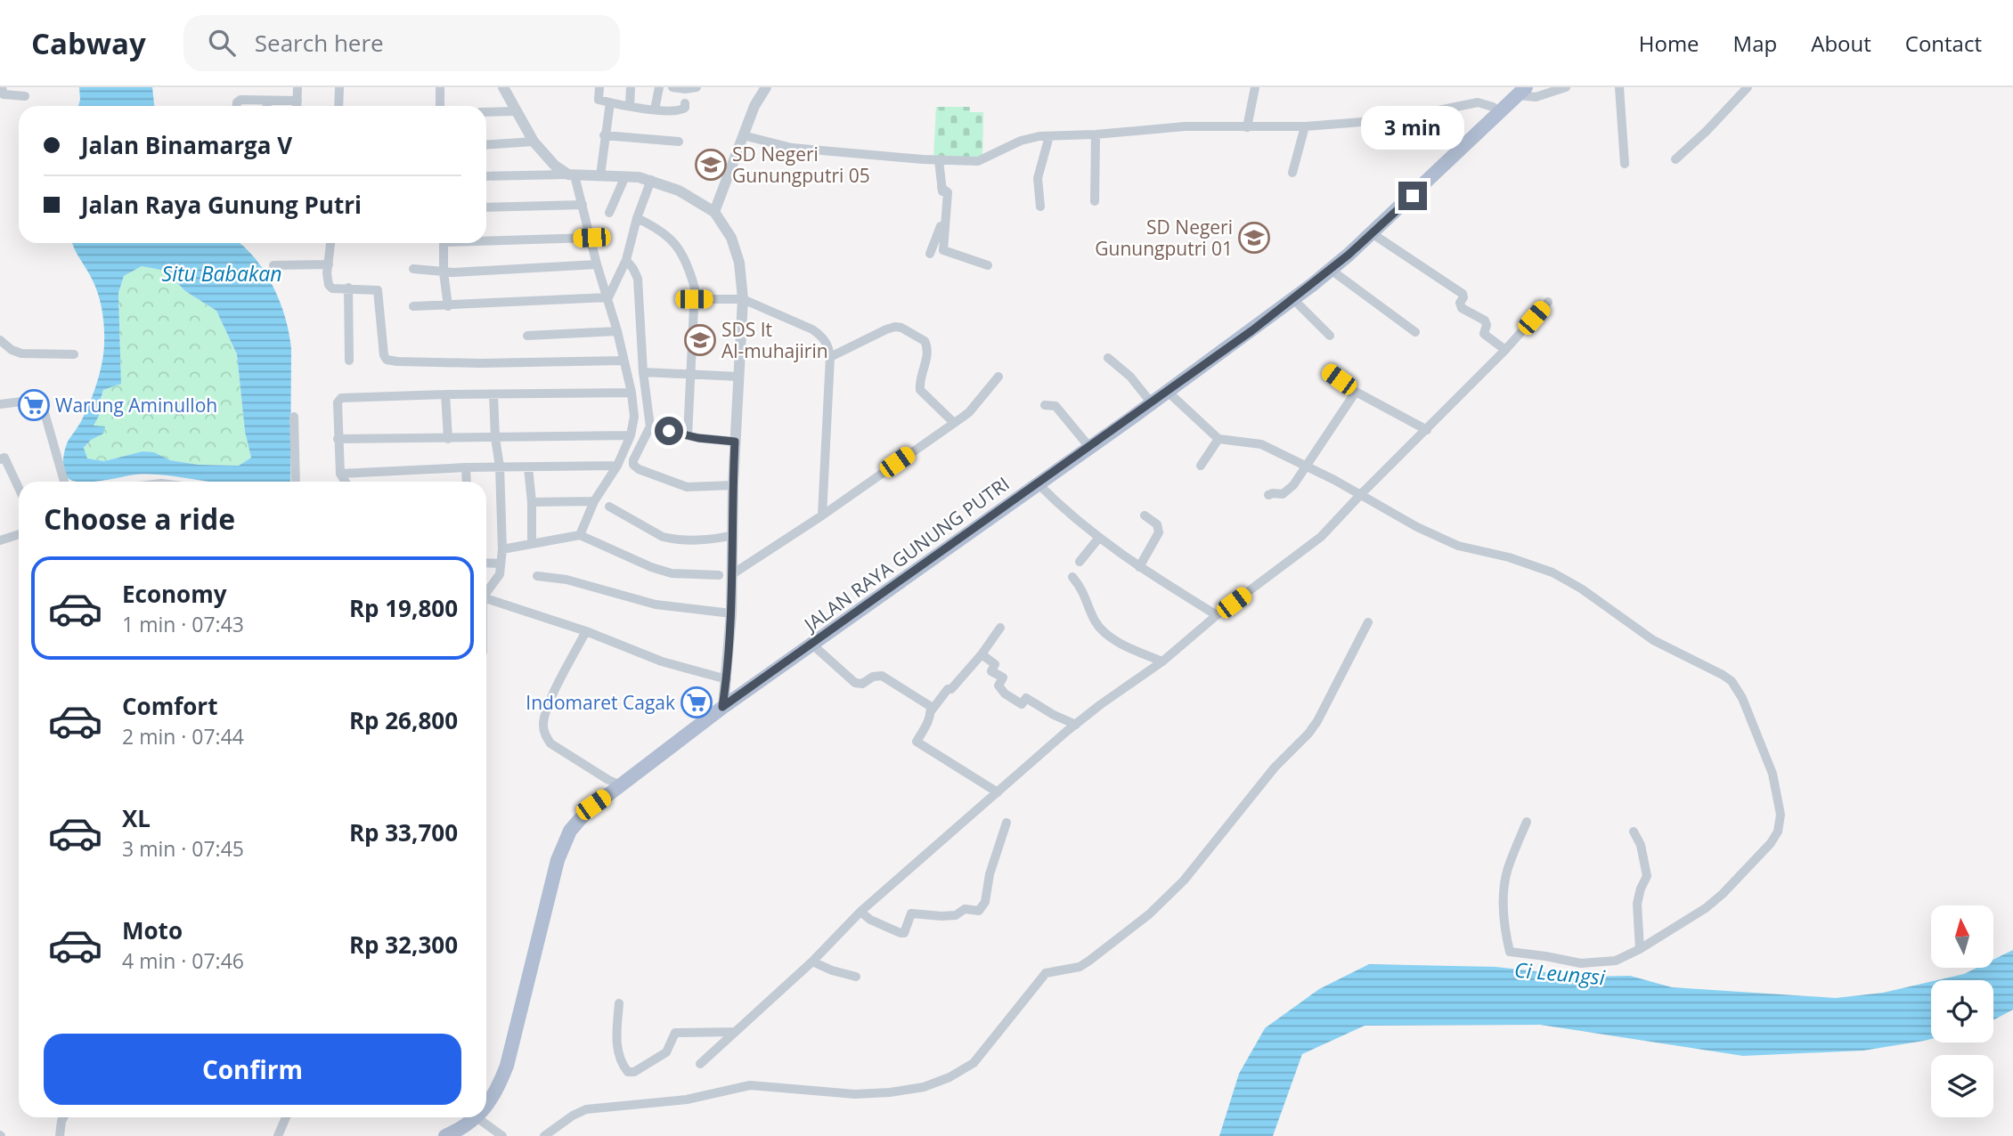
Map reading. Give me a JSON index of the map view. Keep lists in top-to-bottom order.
{
  "streets": {
    "main road": ["JALAN RAYA GUNUNG PUTRI"]
  },
  "water": ["Situ Babakan", "Ci Leungsi"],
  "places": {
    "school or university": ["SD Negeri Gunungputri 05", "SD Negeri Gunungputri 01", "SDS It Al-muhajirin"],
    "supermarket": ["Warung Aminulloh", "Indomaret Cagak"]
  },
  "north": "top",
  "page": {
    "header": "Cabway",
    "search": "Search here",
    "nav": [
      "Home",
      "Map",
      "About",
      "Contact"
    ],
    "bubble": "3 min",
    "banner": ["Jalan Binamarga V", "Jalan Raya Gunung Putri"],
    "heading": "Choose a ride",
    "list": [
      {
        "name": "Economy",
        "note": "1 min · 07:43",
        "value": "Rp 19,800"
      },
      {
        "name": "Comfort",
        "note": "2 min · 07:44",
        "value": "Rp 26,800"
      },
      {
        "name": "XL",
        "note": "3 min · 07:45",
        "value": "Rp 33,700"
      },
      {
        "name": "Moto",
        "note": "4 min · 07:46",
        "value": "Rp 32,300"
      }
    ],
    "buttons": "Confirm"
  }
}
